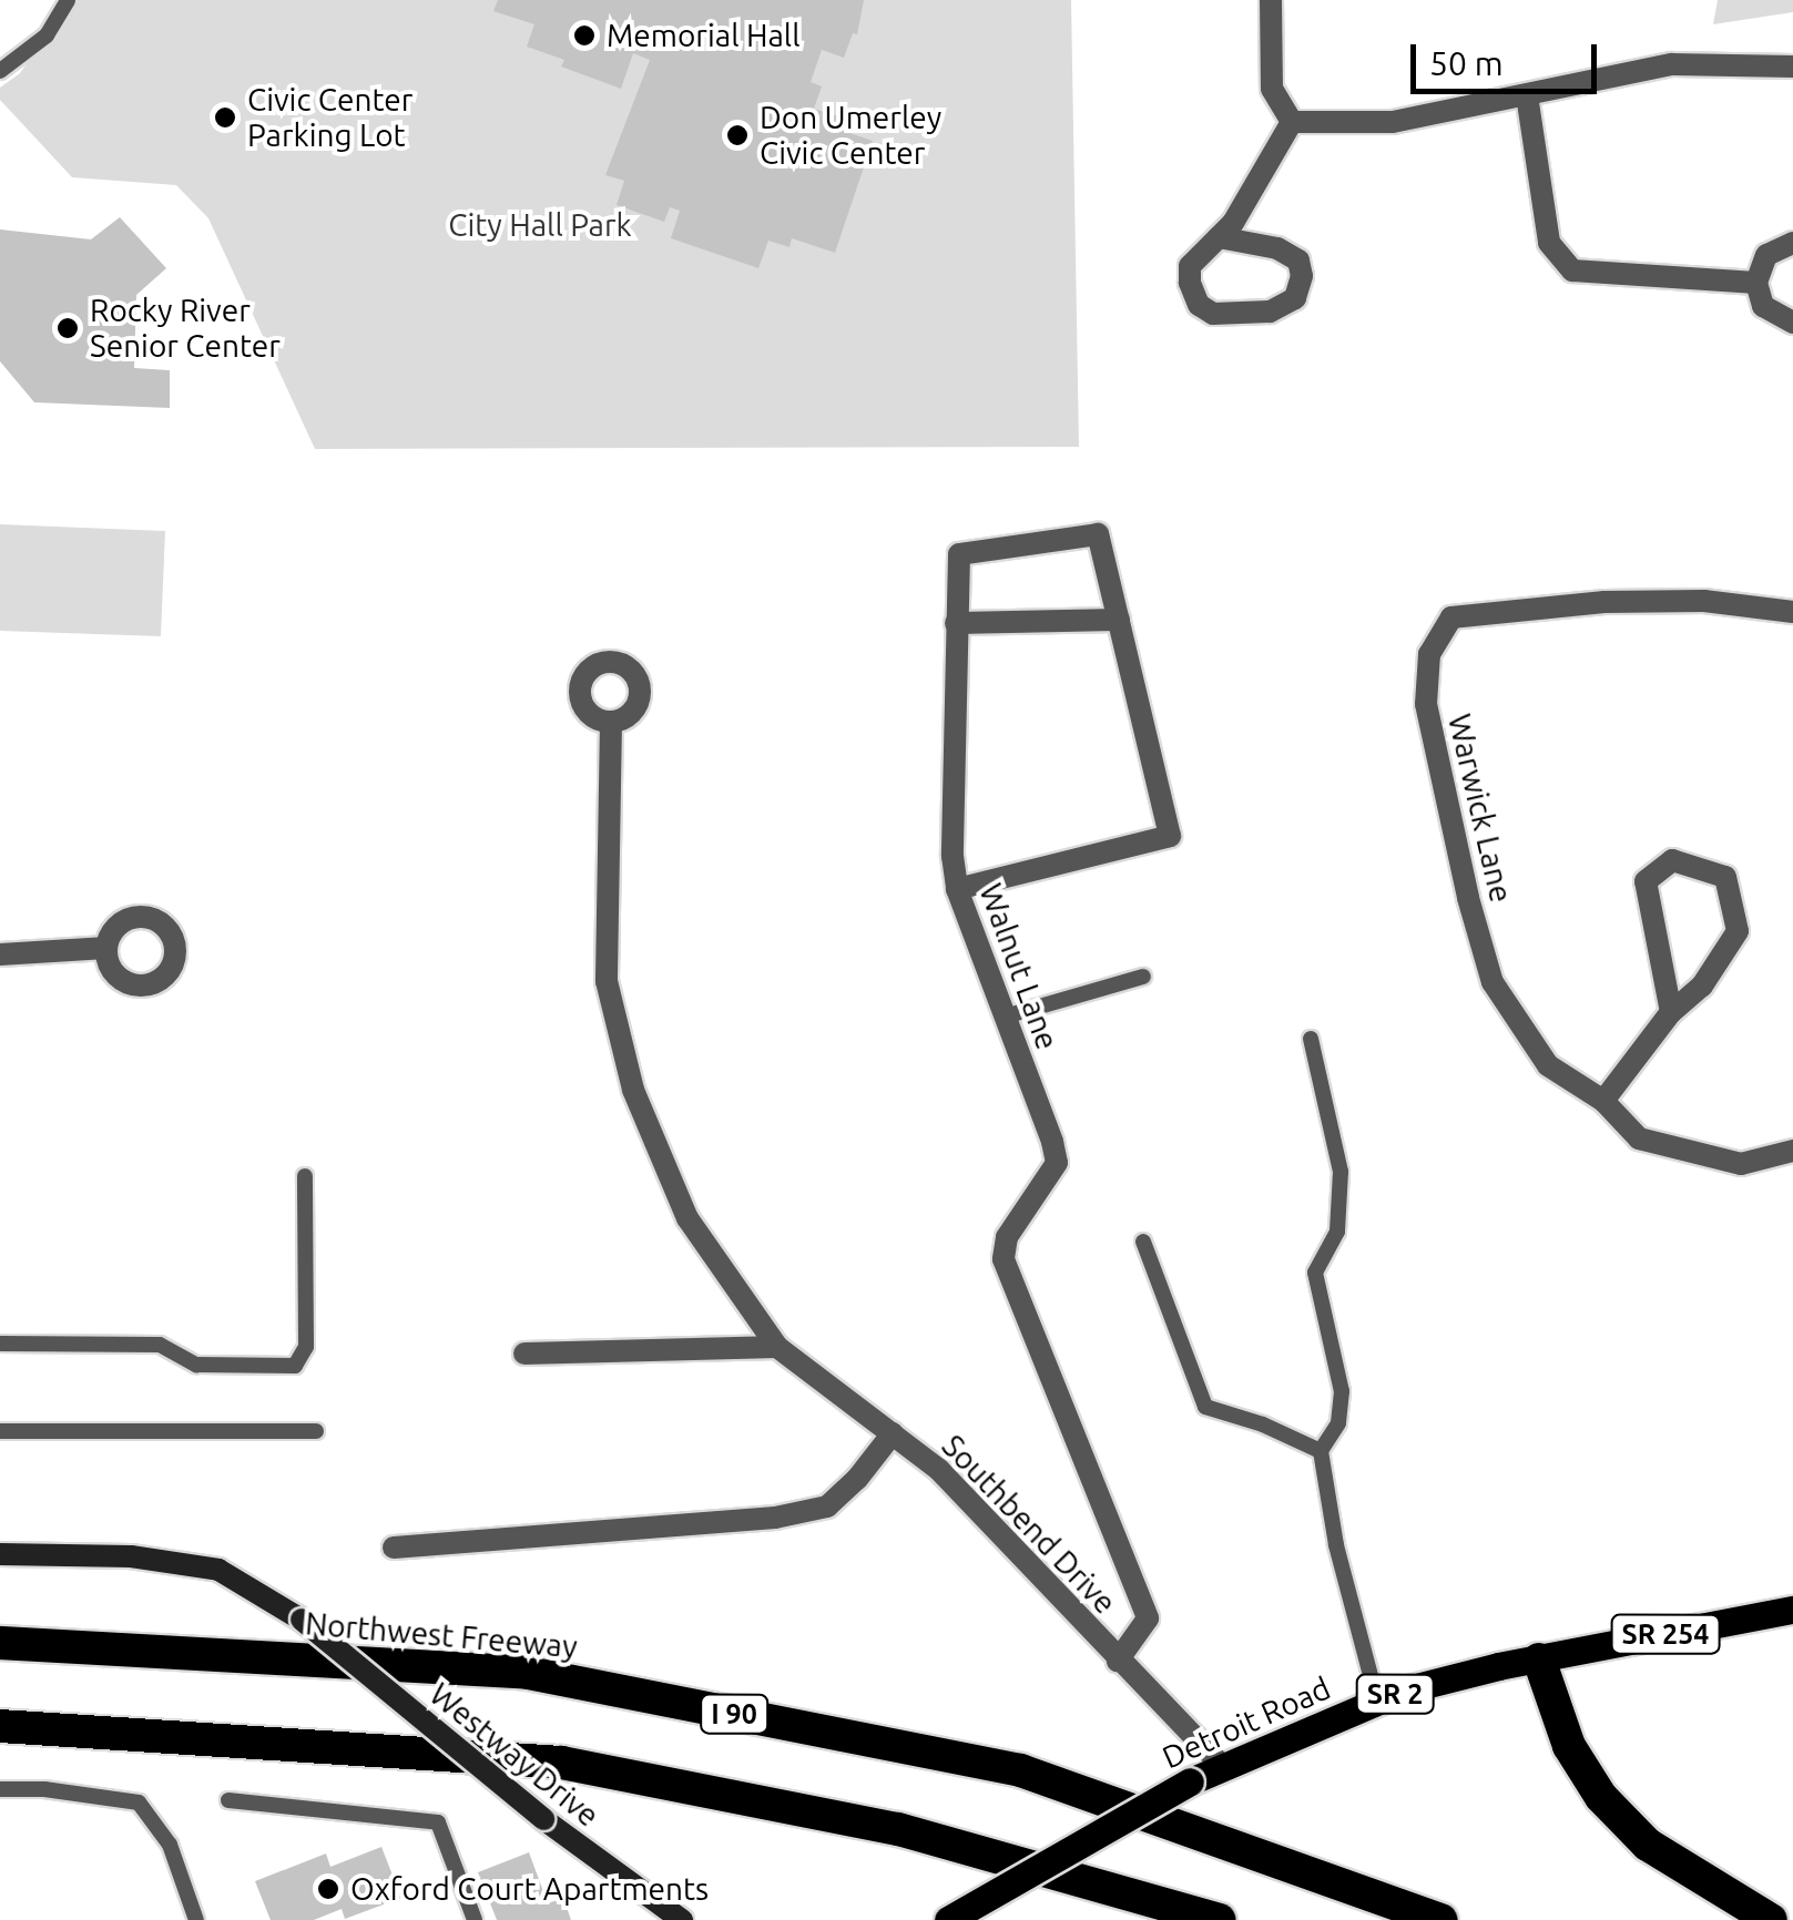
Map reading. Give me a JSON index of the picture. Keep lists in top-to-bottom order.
{
  "streets": {
    "highway": ["Northwest Freeway", "I 90"],
    "main road": [
      "SR 254",
      "SR 2",
      "Detroit Road",
      "Westway Drive"
    ],
    "street": ["Warwick Lane", "Walnut Lane", "Southbend Drive"]
  },
  "crossings": [
    ["Walnut Lane", "Southbend Drive"],
    ["Southbend Drive", "Detroit Road"]
  ],
  "parks": ["City Hall Park"],
  "places": [
    "Memorial Hall",
    "Civic Center Parking Lot",
    "Don Umerley Civic Center",
    "Rocky River Senior Center",
    "Oxford Court Apartments"
  ],
  "scale_bar": "50 m"
}
